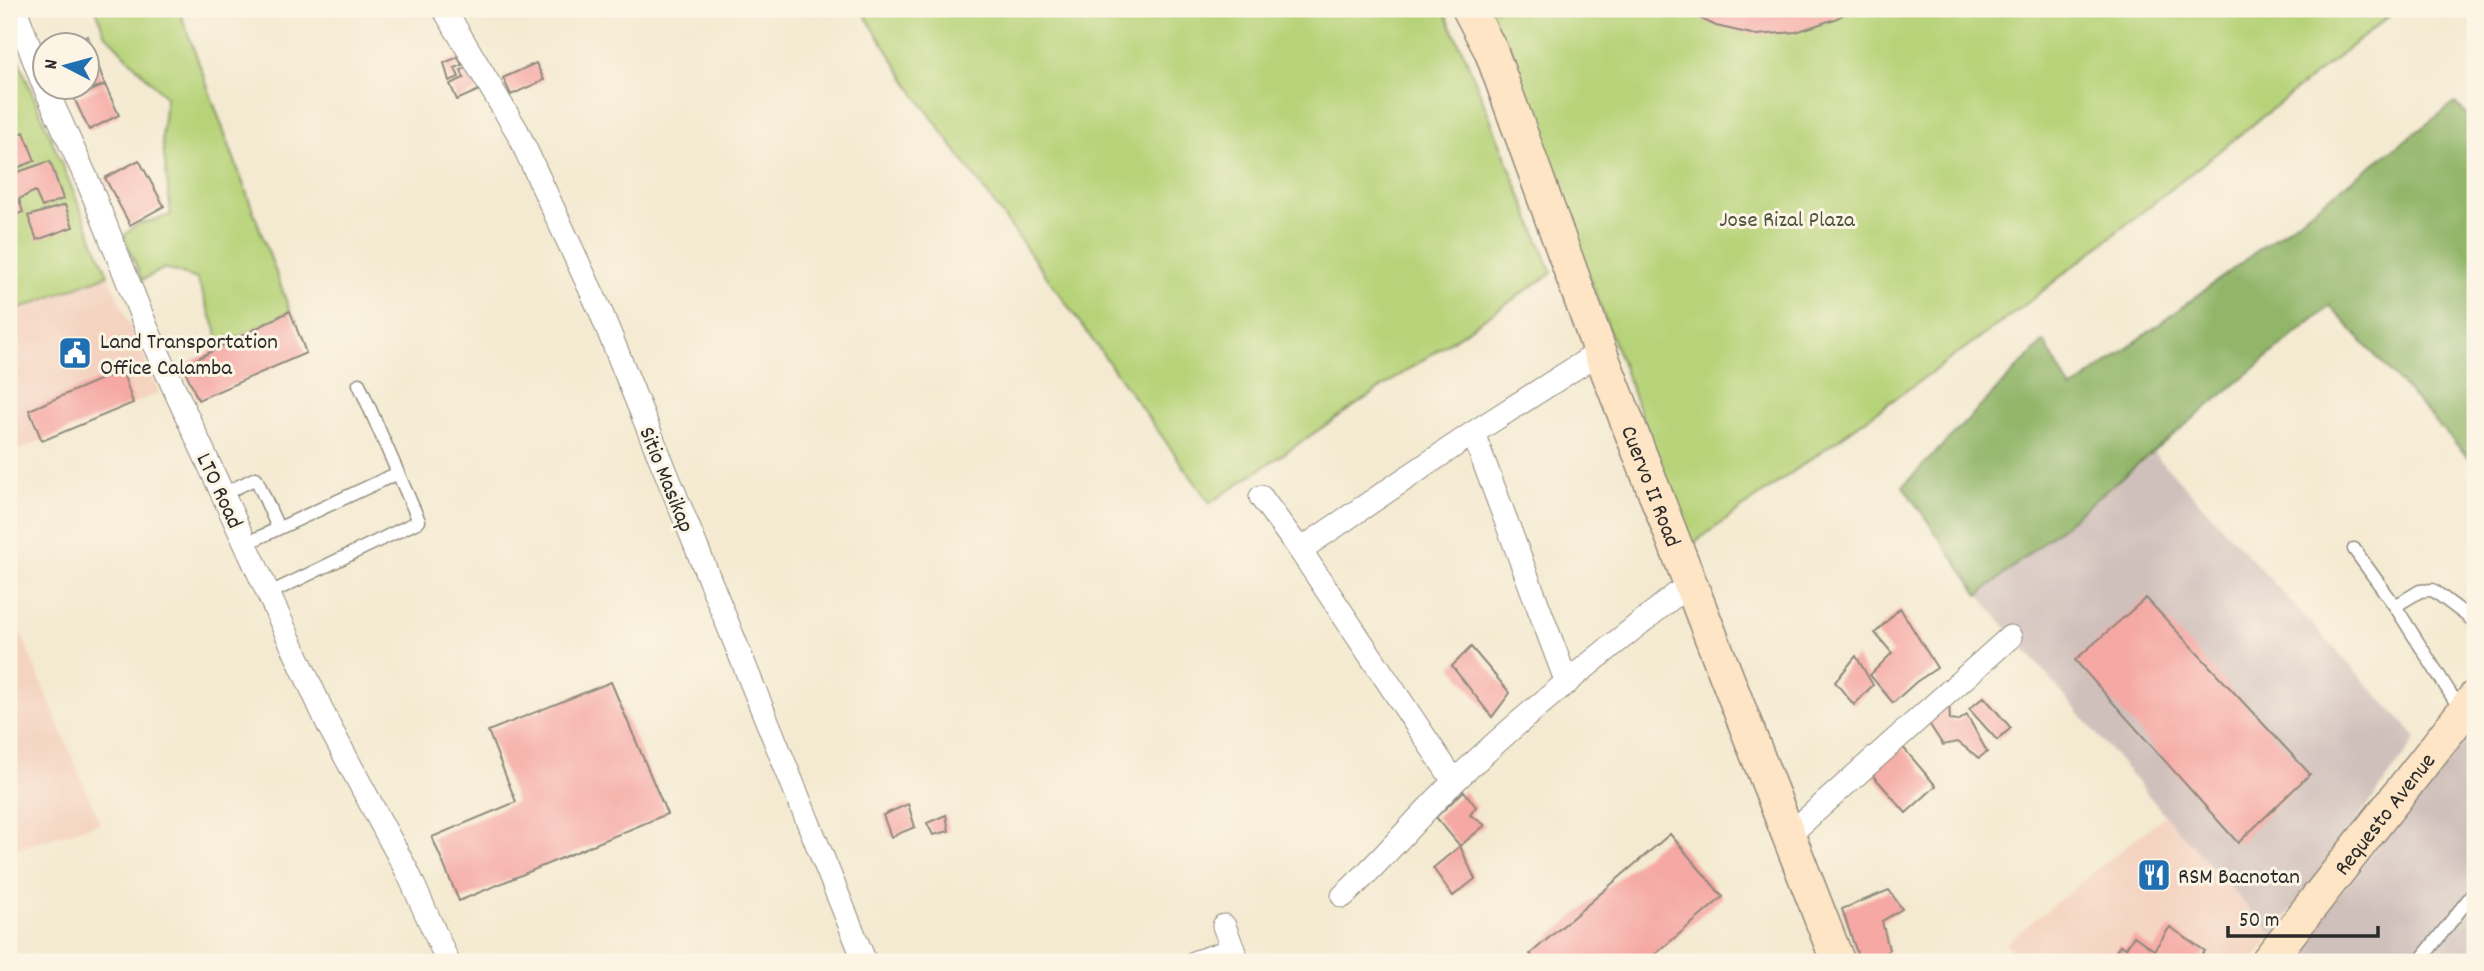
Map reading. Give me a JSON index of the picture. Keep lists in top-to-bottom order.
{
  "streets": {
    "street": [
      "Sitio Masikap",
      "Cuervo II Road",
      "LTO Road",
      "Requesto Avenue"
    ]
  },
  "parks": ["Jose Rizal Plaza"],
  "places": {
    "public building": ["Land Transportation Office Calamba"],
    "restaurant": ["RSM Bacnotan"]
  },
  "scale_bar": "50 m",
  "north": "left"
}
